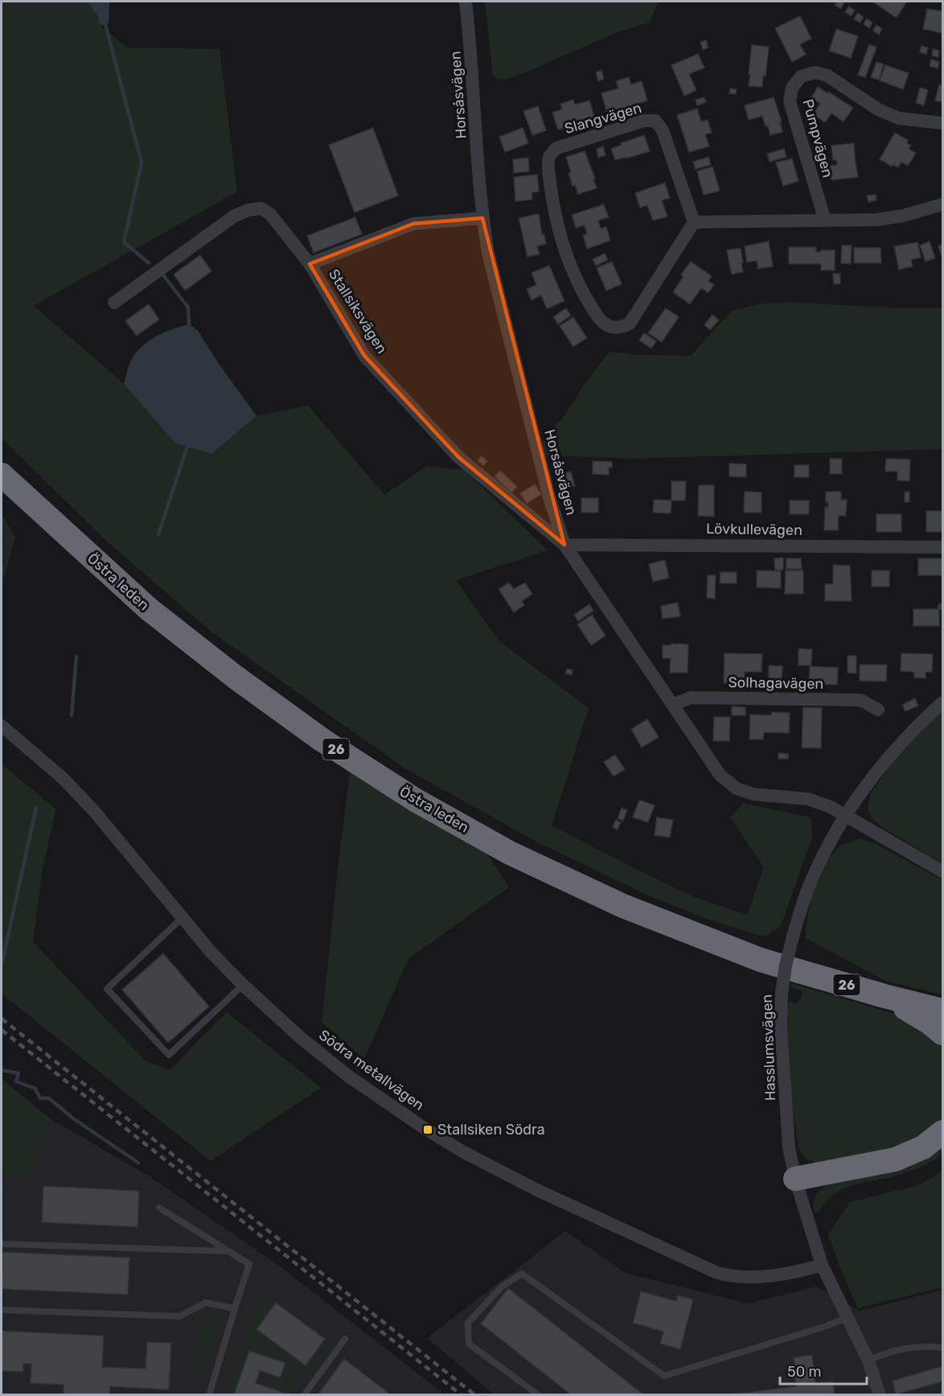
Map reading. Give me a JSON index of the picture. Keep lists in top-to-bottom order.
{
  "streets": {
    "highway": ["Östra leden", "26"],
    "street": [
      "Horsåsvägen",
      "Slangvägen",
      "Pumpvägen",
      "Stallsiksvägen",
      "Lövkullevägen",
      "Solhagavägen",
      "Hasslumsvägen",
      "Södra metallvägen"
    ]
  },
  "crossings": [
    ["Horsåsvägen", "Stallsiksvägen"],
    ["Horsåsvägen", "Lövkullevägen"],
    ["Horsåsvägen", "Solhagavägen"],
    ["Horsåsvägen", "Hasslumsvägen"],
    ["Stallsiksvägen", "Lövkullevägen"],
    ["Hasslumsvägen", "Södra metallvägen"]
  ],
  "places": {
    "transit": ["Stallsiken Södra"]
  },
  "scale_bar": "50 m"
}
